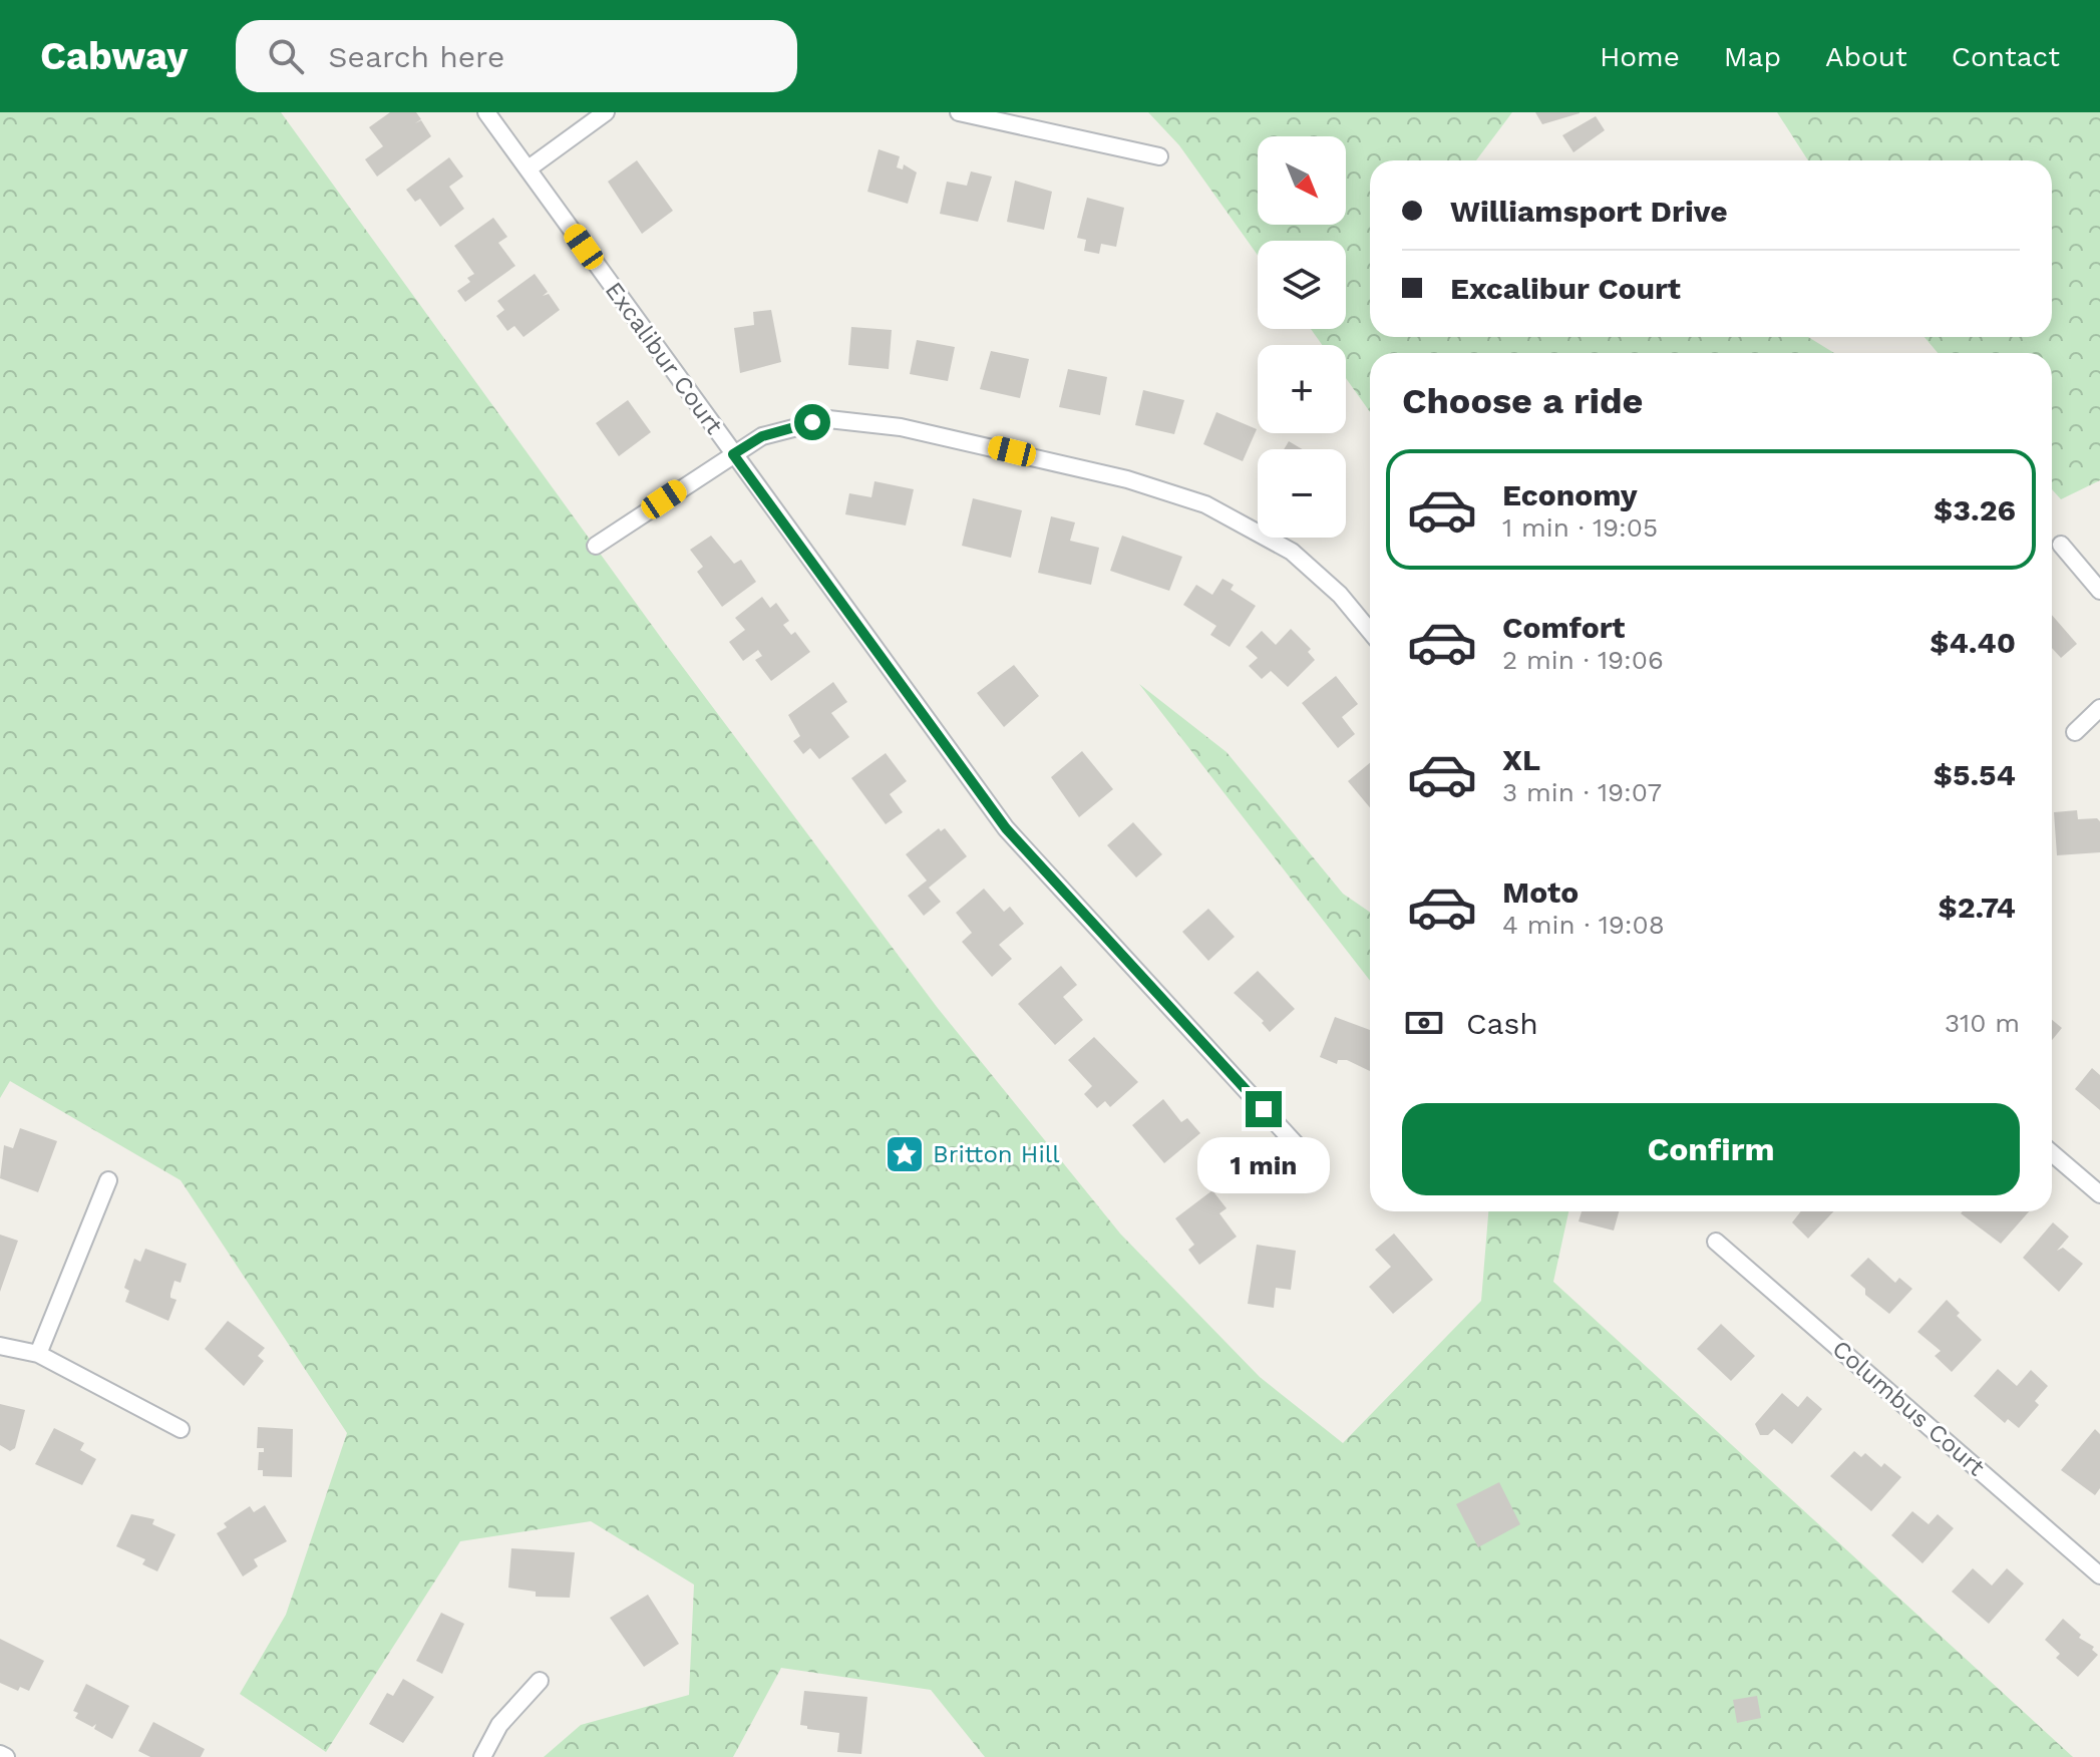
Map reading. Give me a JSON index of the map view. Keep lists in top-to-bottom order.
{
  "streets": {
    "street": ["Excalibur Court", "Columbus Court"]
  },
  "places": {
    "place": ["Britton Hill"]
  },
  "north": "bottom right",
  "page": {
    "header": "Cabway",
    "search": "Search here",
    "nav": [
      "Home",
      "Map",
      "About",
      "Contact"
    ],
    "map_buttons": ["+", "−"],
    "banner": ["Williamsport Drive", "Excalibur Court"],
    "heading": "Choose a ride",
    "list": [
      {
        "name": "Economy",
        "note": "1 min · 19:05",
        "value": "$3.26"
      },
      {
        "name": "Comfort",
        "note": "2 min · 19:06",
        "value": "$4.40"
      },
      {
        "name": "XL",
        "note": "3 min · 19:07",
        "value": "$5.54"
      },
      {
        "name": "Moto",
        "note": "4 min · 19:08",
        "value": "$2.74"
      }
    ],
    "pay": ["Cash", "310 m"],
    "buttons": "Confirm",
    "bubble": "1 min"
  }
}
